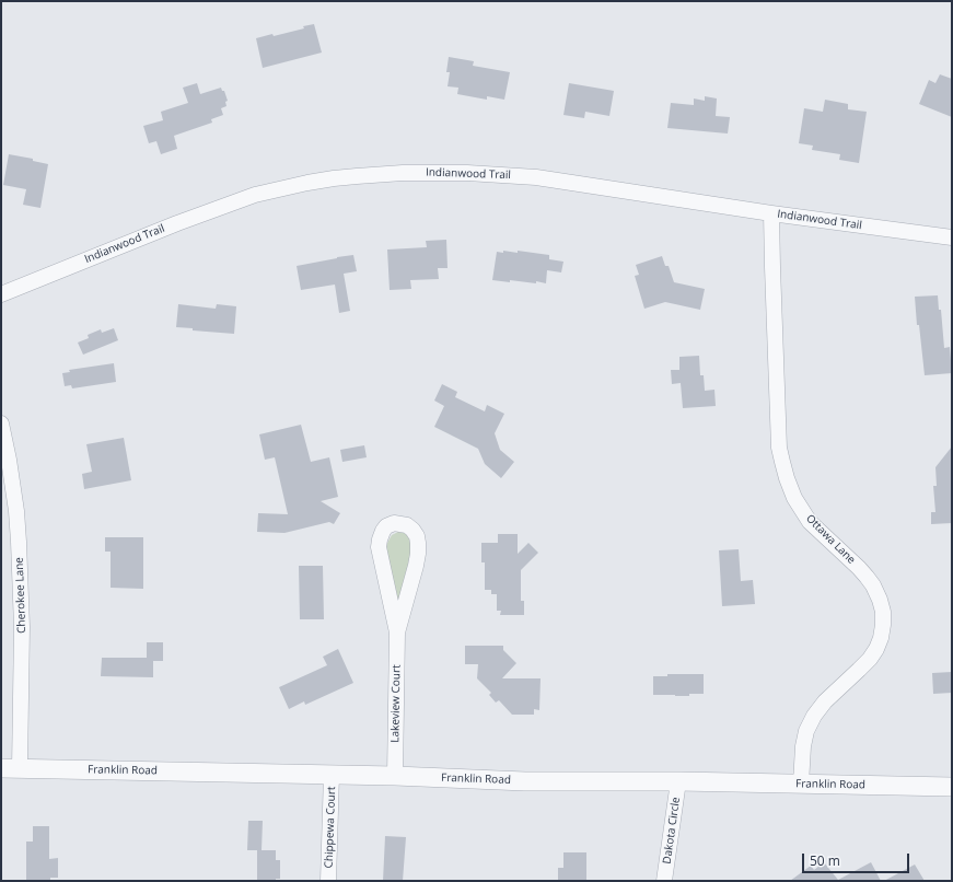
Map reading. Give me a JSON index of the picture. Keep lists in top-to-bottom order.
{
  "streets": {
    "street": [
      "Indianwood Trail",
      "Ottawa Lane",
      "Cherokee Lane",
      "Lakeview Court",
      "Franklin Road",
      "Chippewa Court",
      "Dakota Circle"
    ]
  },
  "crossings": [
    ["Indianwood Trail", "Ottawa Lane"],
    ["Ottawa Lane", "Franklin Road"],
    ["Cherokee Lane", "Franklin Road"],
    ["Lakeview Court", "Franklin Road"],
    ["Franklin Road", "Chippewa Court"],
    ["Franklin Road", "Dakota Circle"]
  ],
  "scale_bar": "50 m"
}
